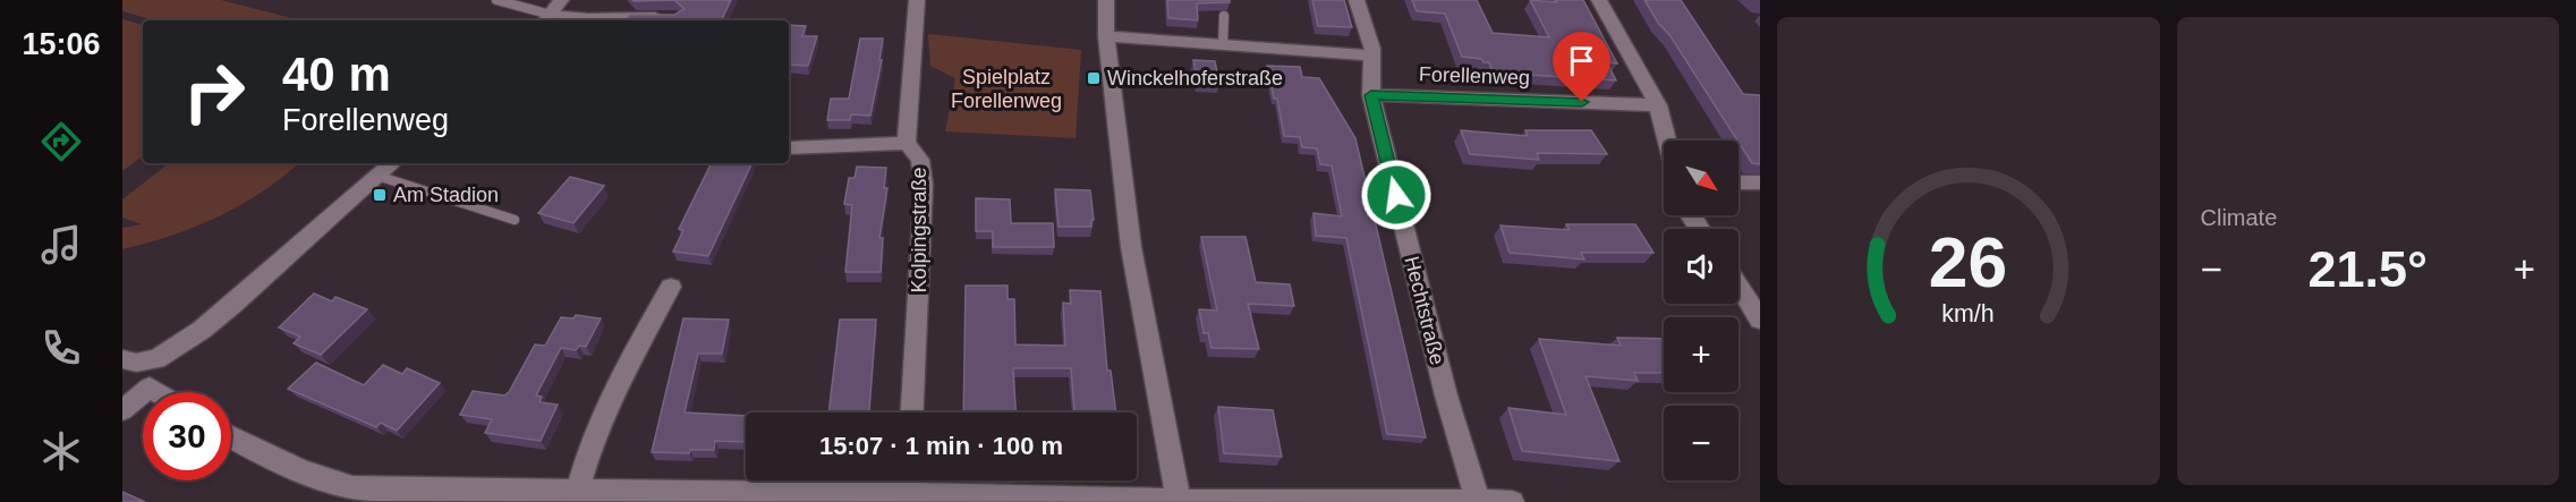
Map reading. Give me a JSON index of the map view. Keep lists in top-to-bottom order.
{
  "streets": {
    "street": ["Forellenweg", "Kolpingstraße", "Hechtstraße"]
  },
  "crossings": [
    ["Forellenweg", "Hechtstraße"]
  ],
  "parks": ["Spielplatz Forellenweg"],
  "places": {
    "transit": ["Winckelhoferstraße", "Am Stadion"]
  },
  "north": "bottom right",
  "page": {
    "tabs": "15:06",
    "tile": "Climate",
    "turn": ["40 m", "Forellenweg"],
    "map_buttons": ["+", "−"],
    "heat": ["−", "21.5°", "+"],
    "limit": "30",
    "trip": "15:07 · 1 min · 100 m",
    "gauge": ["26", "km/h"]
  }
}
